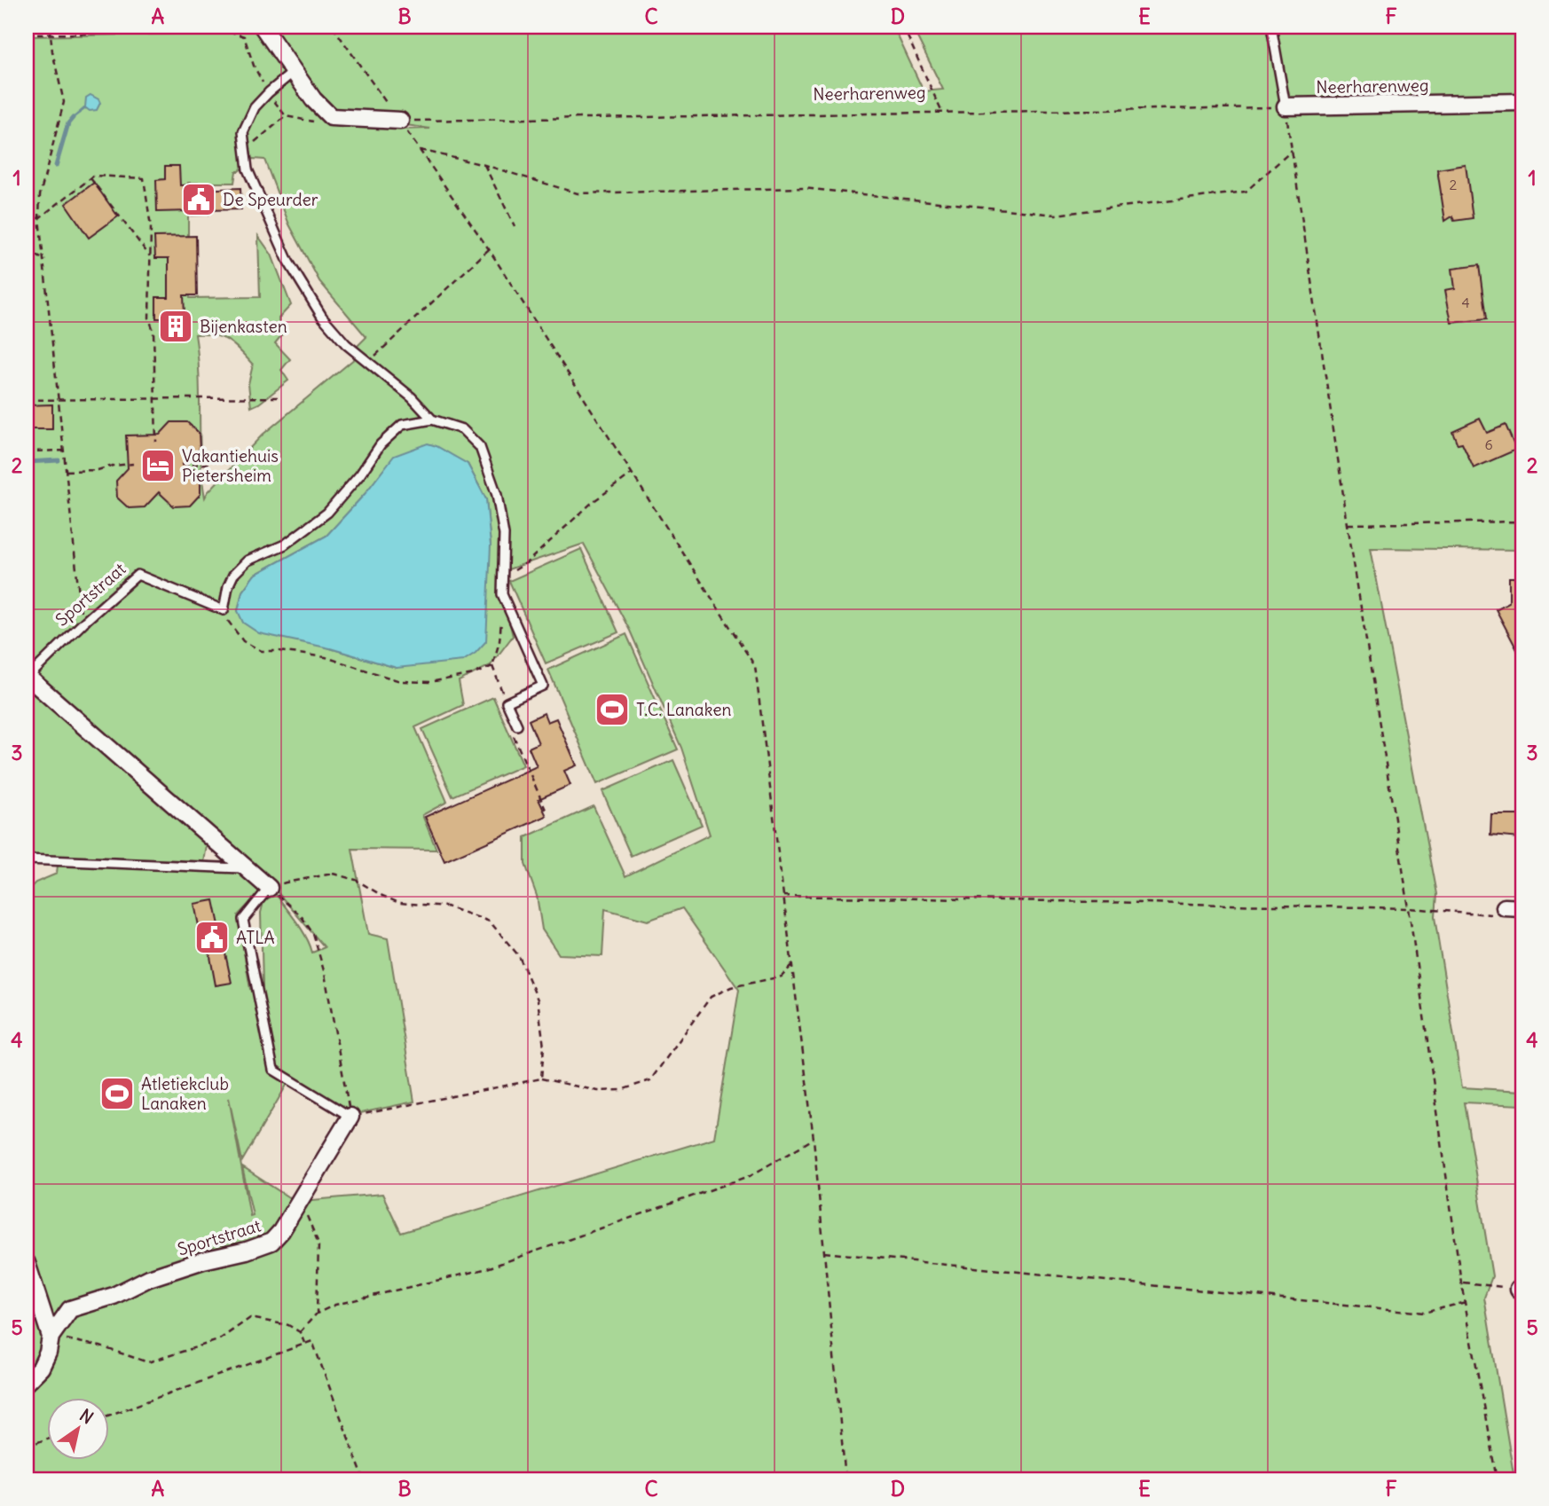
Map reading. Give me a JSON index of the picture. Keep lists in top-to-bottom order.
{
  "streets": {
    "street": ["Neerharenweg", "Sportstraat"]
  },
  "places": {
    "public building": ["De Speurder", "ATLA"],
    "building": ["Bijenkasten"],
    "hotel": ["Vakantiehuis Pietersheim"],
    "sports": ["T.C. Lanaken", "Atletiekclub Lanaken"]
  },
  "house_numbers": ["2", "4", "6"],
  "north": "top right",
  "grid": {
    "columns": [
      "A",
      "B",
      "C",
      "D",
      "E",
      "F"
    ],
    "rows": [
      "1",
      "2",
      "3",
      "4",
      "5"
    ]
  }
}
